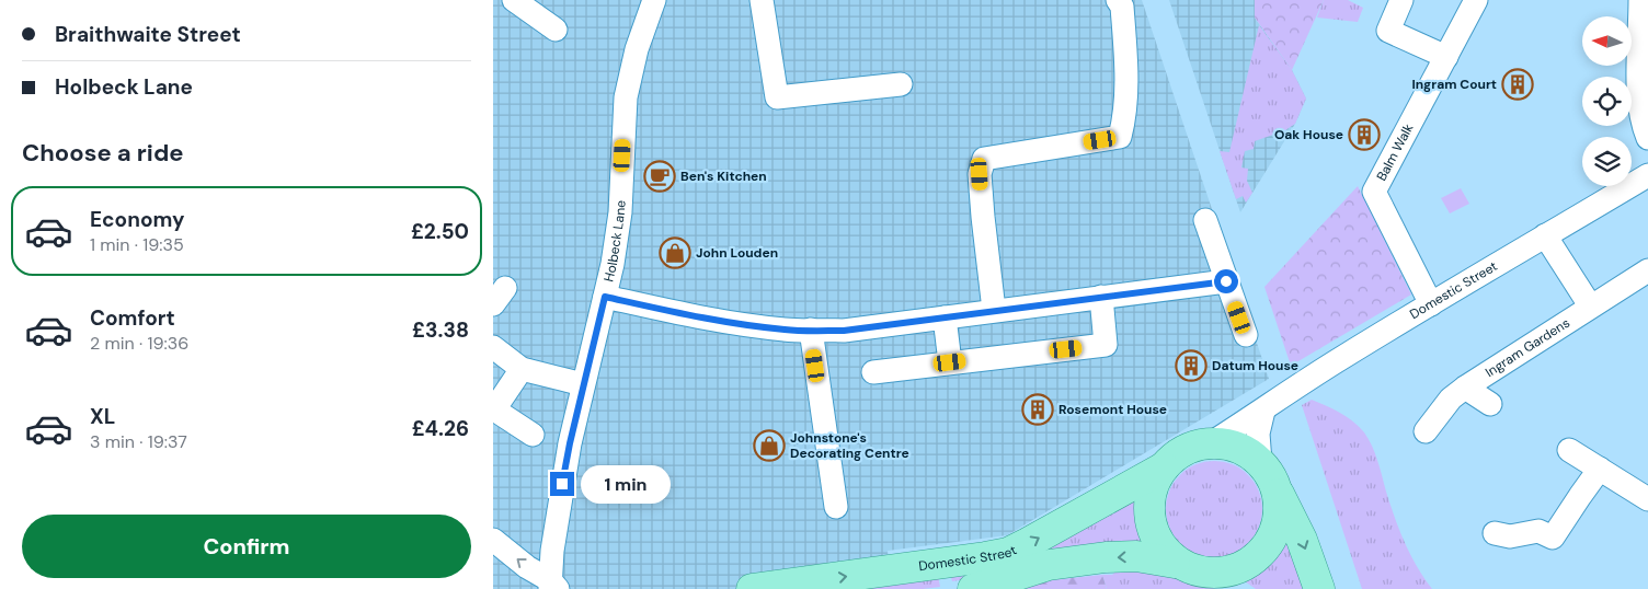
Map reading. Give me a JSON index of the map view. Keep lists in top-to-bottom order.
{
  "streets": {
    "main road": ["Domestic Street"],
    "street": ["Balm Walk", "Holbeck Lane", "Ingram Gardens"]
  },
  "crossings": [
    ["Balm Walk", "Domestic Street"]
  ],
  "places": {
    "building": [
      "Ingram Court",
      "Oak House",
      "Datum House",
      "Rosemont House"
    ],
    "cafe": ["Ben's Kitchen"],
    "shop": ["John Louden", "Johnstone's Decorating Centre"]
  },
  "north": "left",
  "page": {
    "banner": ["Braithwaite Street", "Holbeck Lane"],
    "heading": "Choose a ride",
    "list": [
      {
        "name": "Economy",
        "note": "1 min · 19:35",
        "value": "£2.50"
      },
      {
        "name": "Comfort",
        "note": "2 min · 19:36",
        "value": "£3.38"
      },
      {
        "name": "XL",
        "note": "3 min · 19:37",
        "value": "£4.26"
      }
    ],
    "bubble": "1 min",
    "buttons": "Confirm"
  }
}
